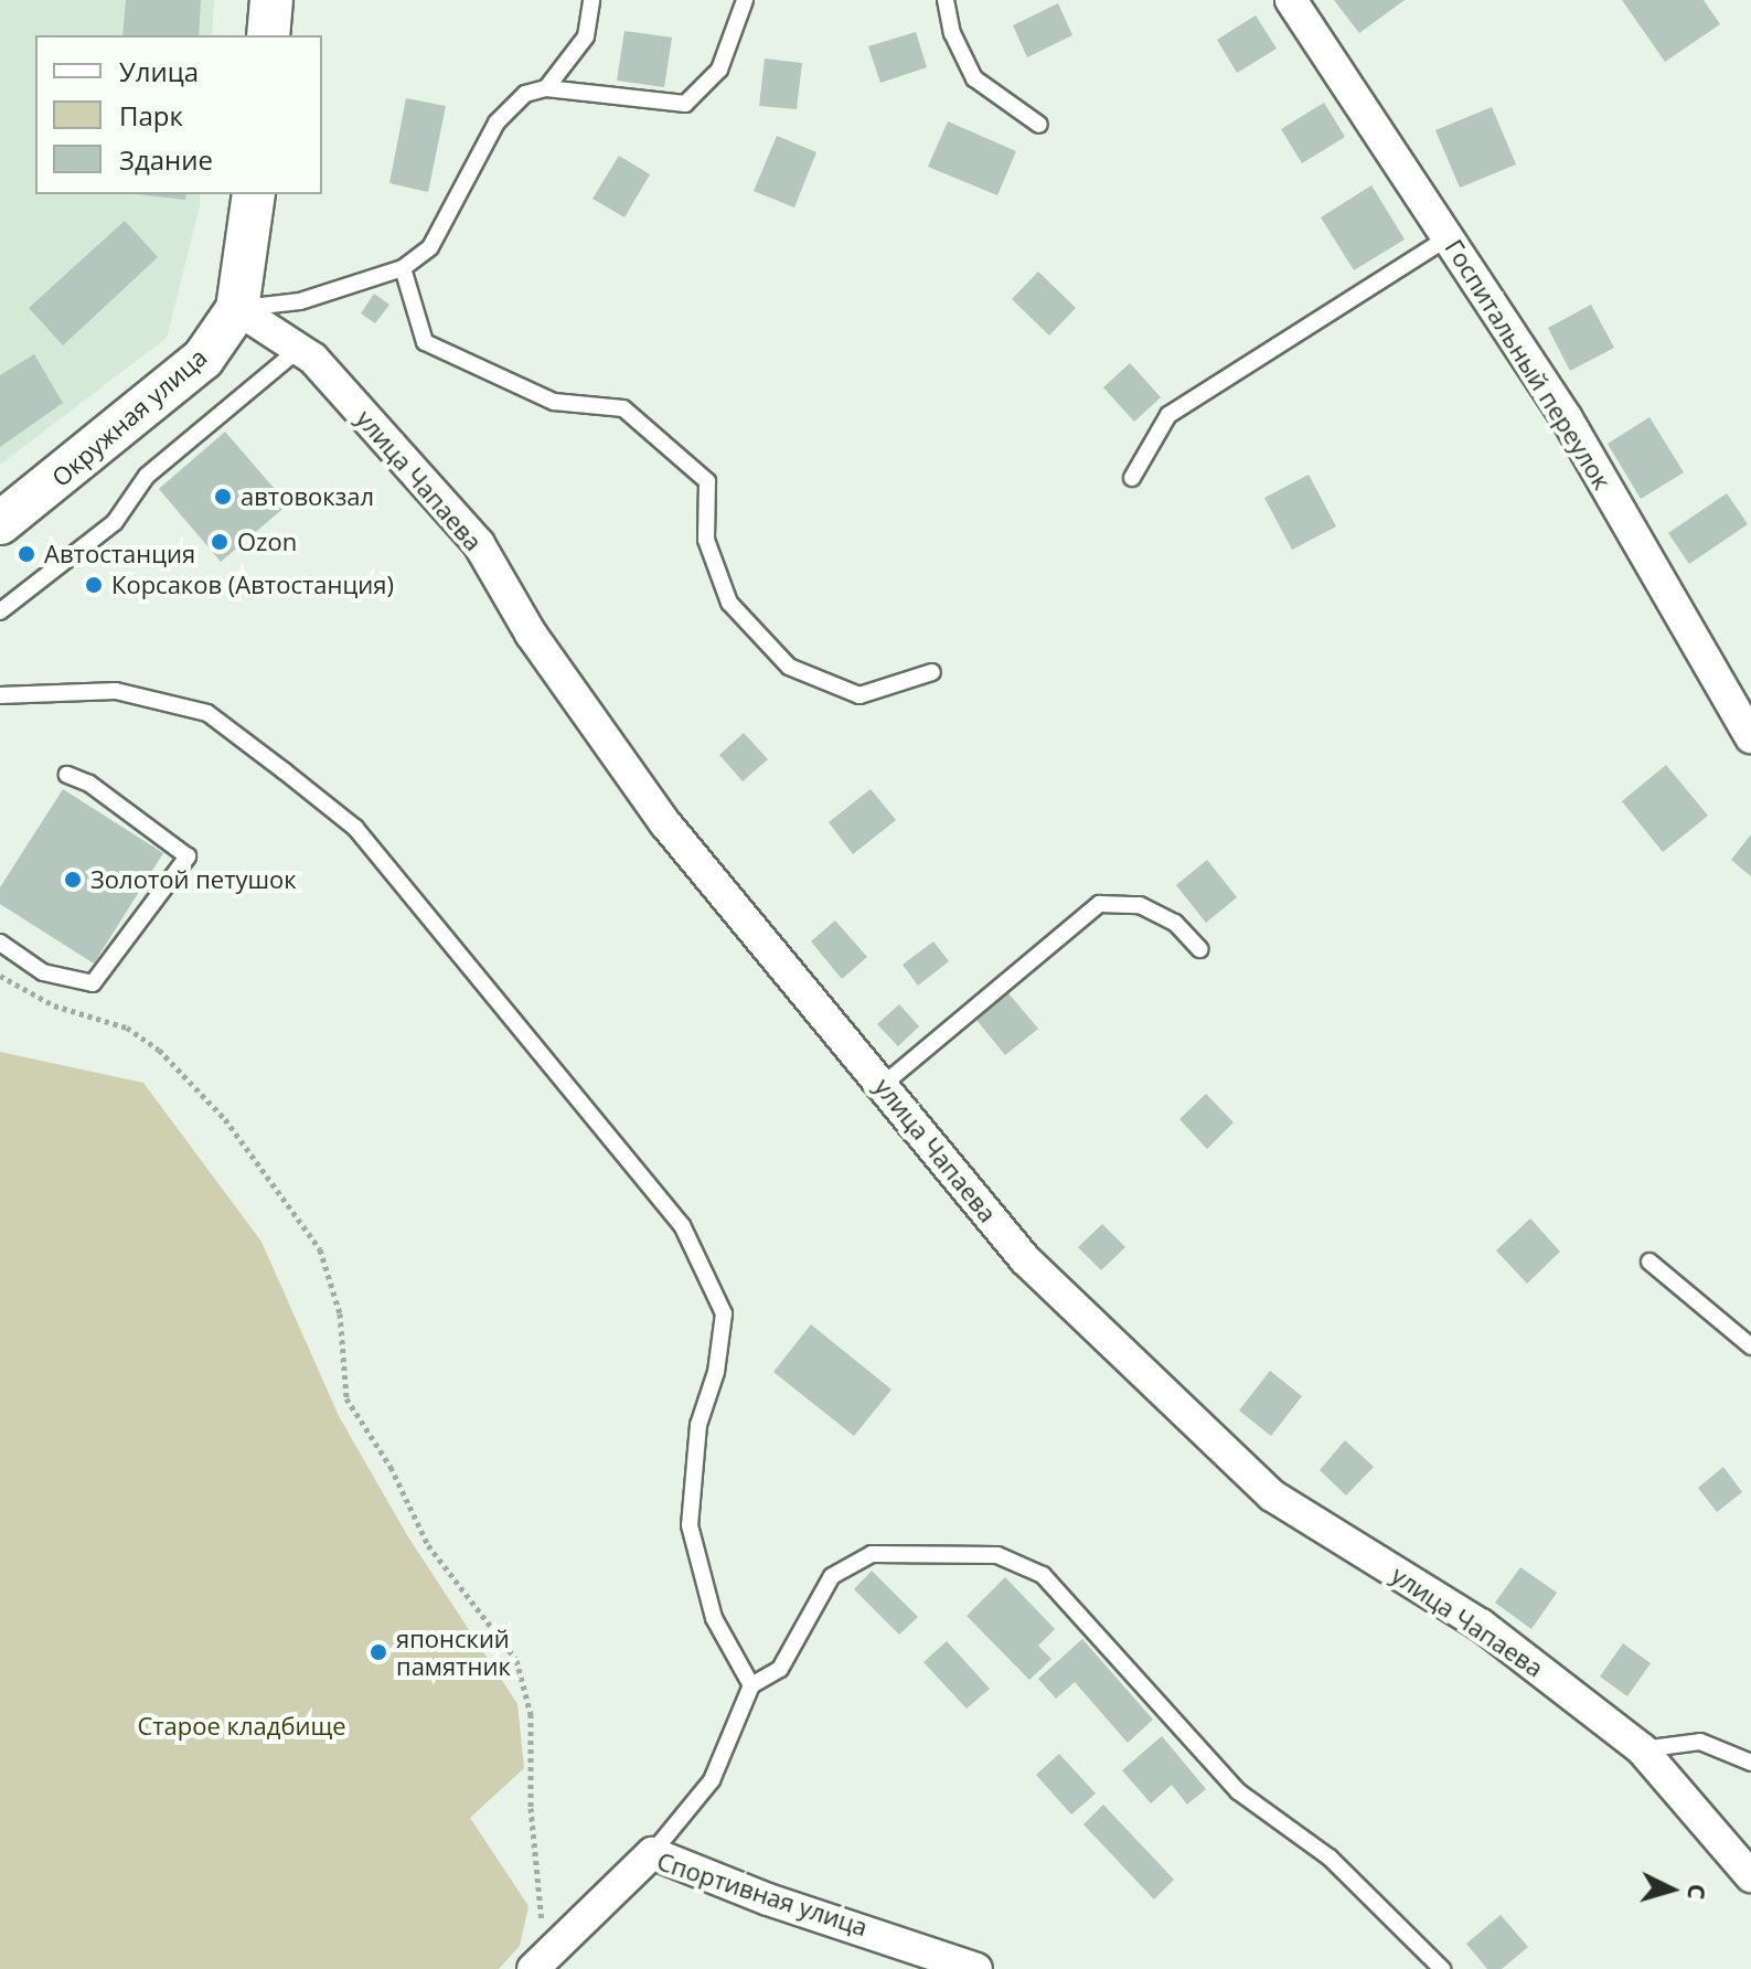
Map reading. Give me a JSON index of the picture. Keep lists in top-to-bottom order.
{
  "streets": {
    "main road": ["Окружная улица"],
    "street": ["Госпитальный переулок", "улица Чапаева", "Спортивная улица"]
  },
  "crossings": [
    ["Окружная улица", "улица Чапаева"]
  ],
  "parks": ["Старое кладбище"],
  "places": [
    "автовокзал",
    "Ozon",
    "Автостанция",
    "Корсаков (Автостанция)",
    "Золотой петушок",
    "японский памятник"
  ],
  "legend": ["Улица", "Парк", "Здание"],
  "north": "right"
}
